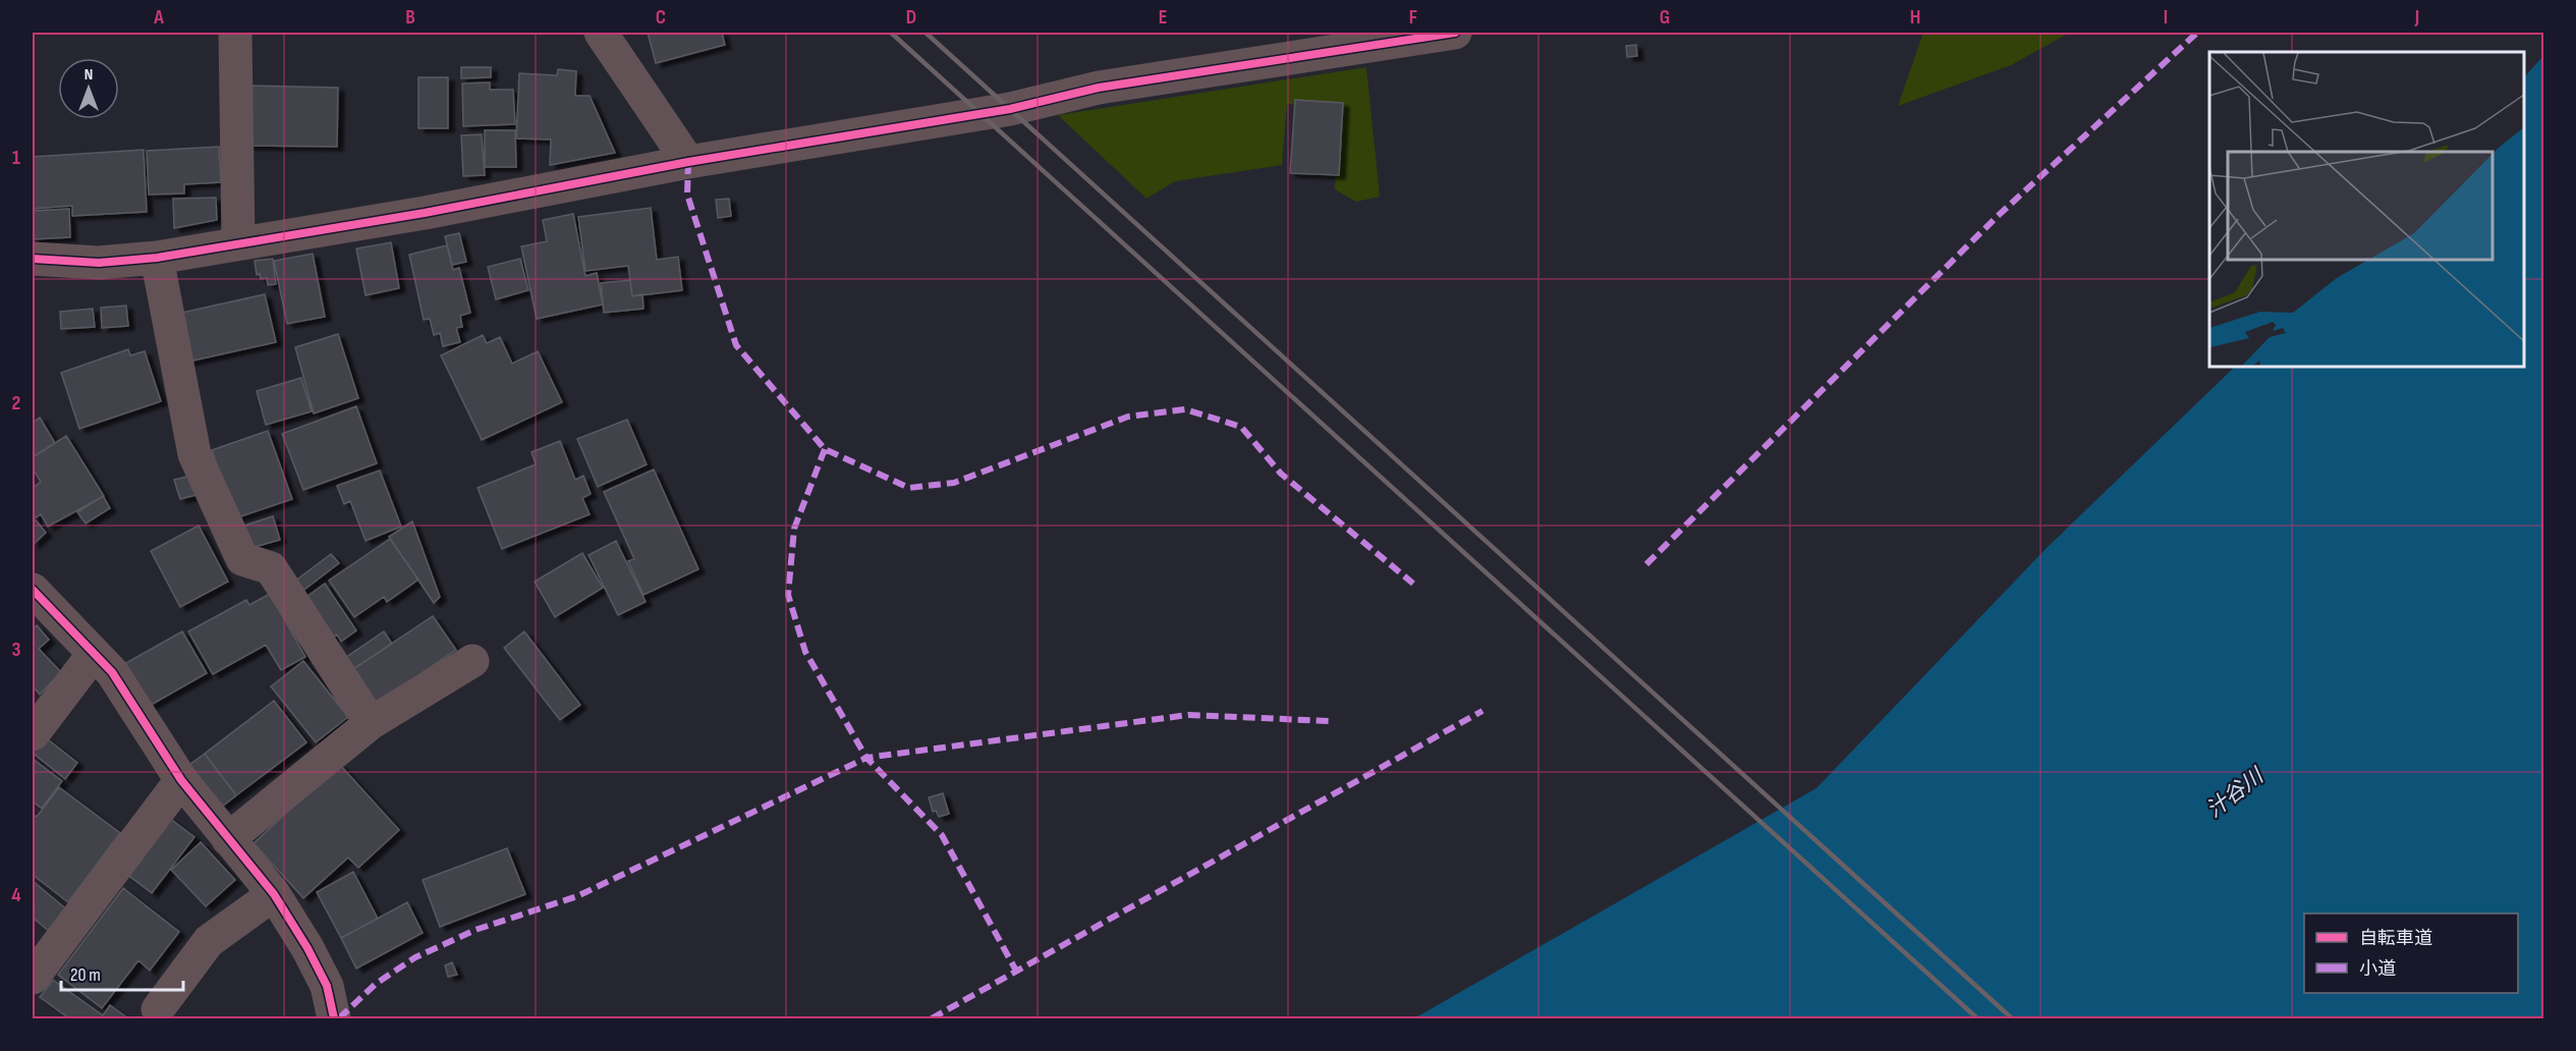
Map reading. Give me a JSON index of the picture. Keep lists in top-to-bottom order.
{
  "water": ["汁谷川"],
  "legend": ["自転車道", "小道"],
  "scale_bar": "20 m",
  "north": "top",
  "grid": {
    "columns": [
      "A",
      "B",
      "C",
      "D",
      "E",
      "F",
      "G",
      "H",
      "I",
      "J"
    ],
    "rows": [
      "1",
      "2",
      "3",
      "4"
    ]
  }
}
